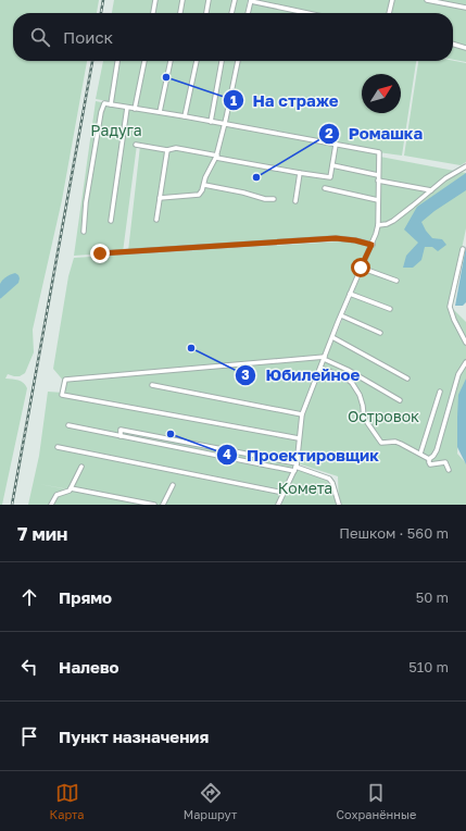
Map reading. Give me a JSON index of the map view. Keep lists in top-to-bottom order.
{
  "parks": ["Радуга", "Островок", "Комета"],
  "places": [
    "На страже",
    "Ромашка",
    "Юбилейное",
    "Проектировщик"
  ],
  "north": "top right",
  "page": {
    "search": "Поиск",
    "heading": ["7 мин", "Пешком · 560 m"],
    "list": [
      ["Прямо", "50 m"],
      ["Налево", "510 m"],
      "Пункт назначения"
    ],
    "nav": ["Карта", "Маршрут", "Сохранённые"]
  }
}
